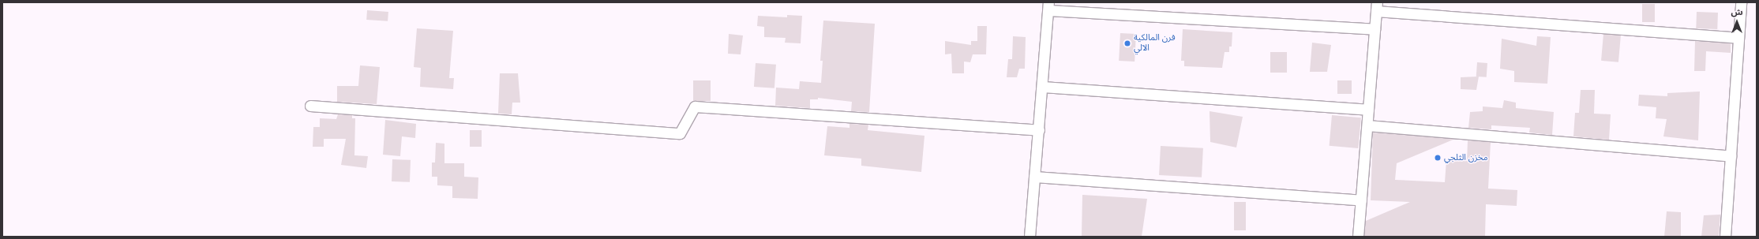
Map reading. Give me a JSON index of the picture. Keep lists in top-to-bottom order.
{
  "places": ["فرن المالكية الآلي", "مخزن الثلجي"],
  "north": "top"
}
